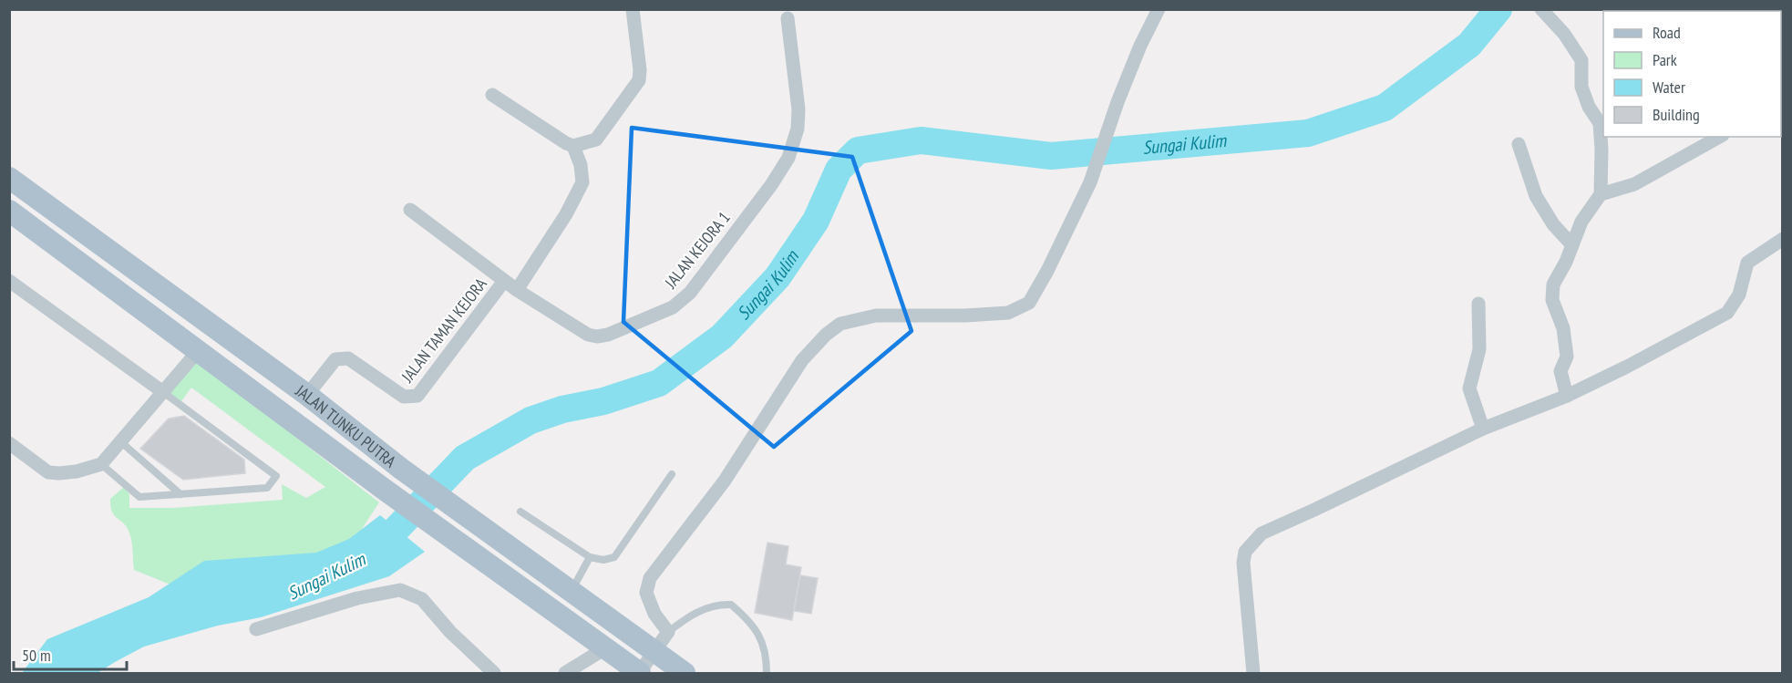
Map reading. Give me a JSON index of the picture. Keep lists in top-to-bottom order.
{
  "streets": {
    "main road": ["JALAN TUNKU PUTRA"],
    "street": ["JALAN KEJORA 1", "JALAN TAMAN KEJORA"]
  },
  "crossings": [
    ["JALAN KEJORA 1", "JALAN TAMAN KEJORA"],
    ["JALAN TAMAN KEJORA", "JALAN TUNKU PUTRA"]
  ],
  "water": ["Sungai Kulim"],
  "legend": [
    "Road",
    "Park",
    "Water",
    "Building"
  ],
  "scale_bar": "50 m"
}
